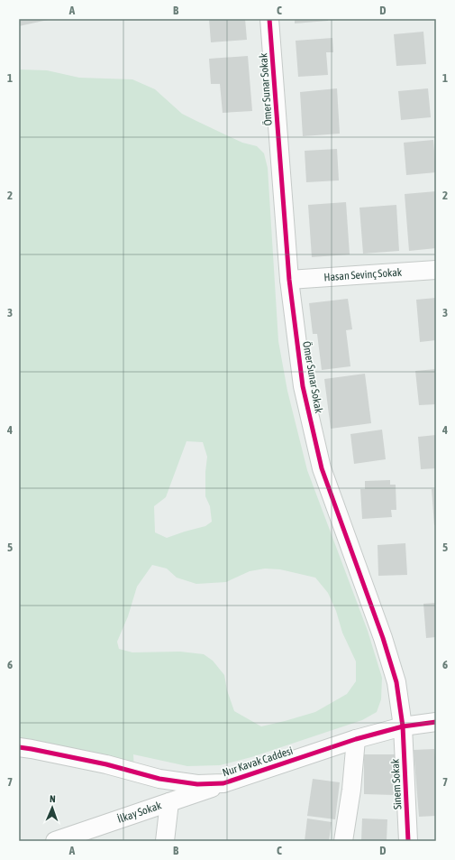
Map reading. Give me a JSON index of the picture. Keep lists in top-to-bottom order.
{
  "streets": {
    "street": [
      "Ömer Sunar Sokak",
      "Hasan Sevinç Sokak",
      "Nur Kavak Caddesi",
      "Sinem Sokak",
      "İlkay Sokak"
    ]
  },
  "crossings": [
    ["Ömer Sunar Sokak", "Hasan Sevinç Sokak"],
    ["Ömer Sunar Sokak", "Nur Kavak Caddesi"],
    ["Ömer Sunar Sokak", "Sinem Sokak"],
    ["Nur Kavak Caddesi", "Sinem Sokak"],
    ["Nur Kavak Caddesi", "İlkay Sokak"]
  ],
  "north": "top",
  "grid": {
    "columns": [
      "A",
      "B",
      "C",
      "D"
    ],
    "rows": [
      "1",
      "2",
      "3",
      "4",
      "5",
      "6",
      "7"
    ]
  }
}
